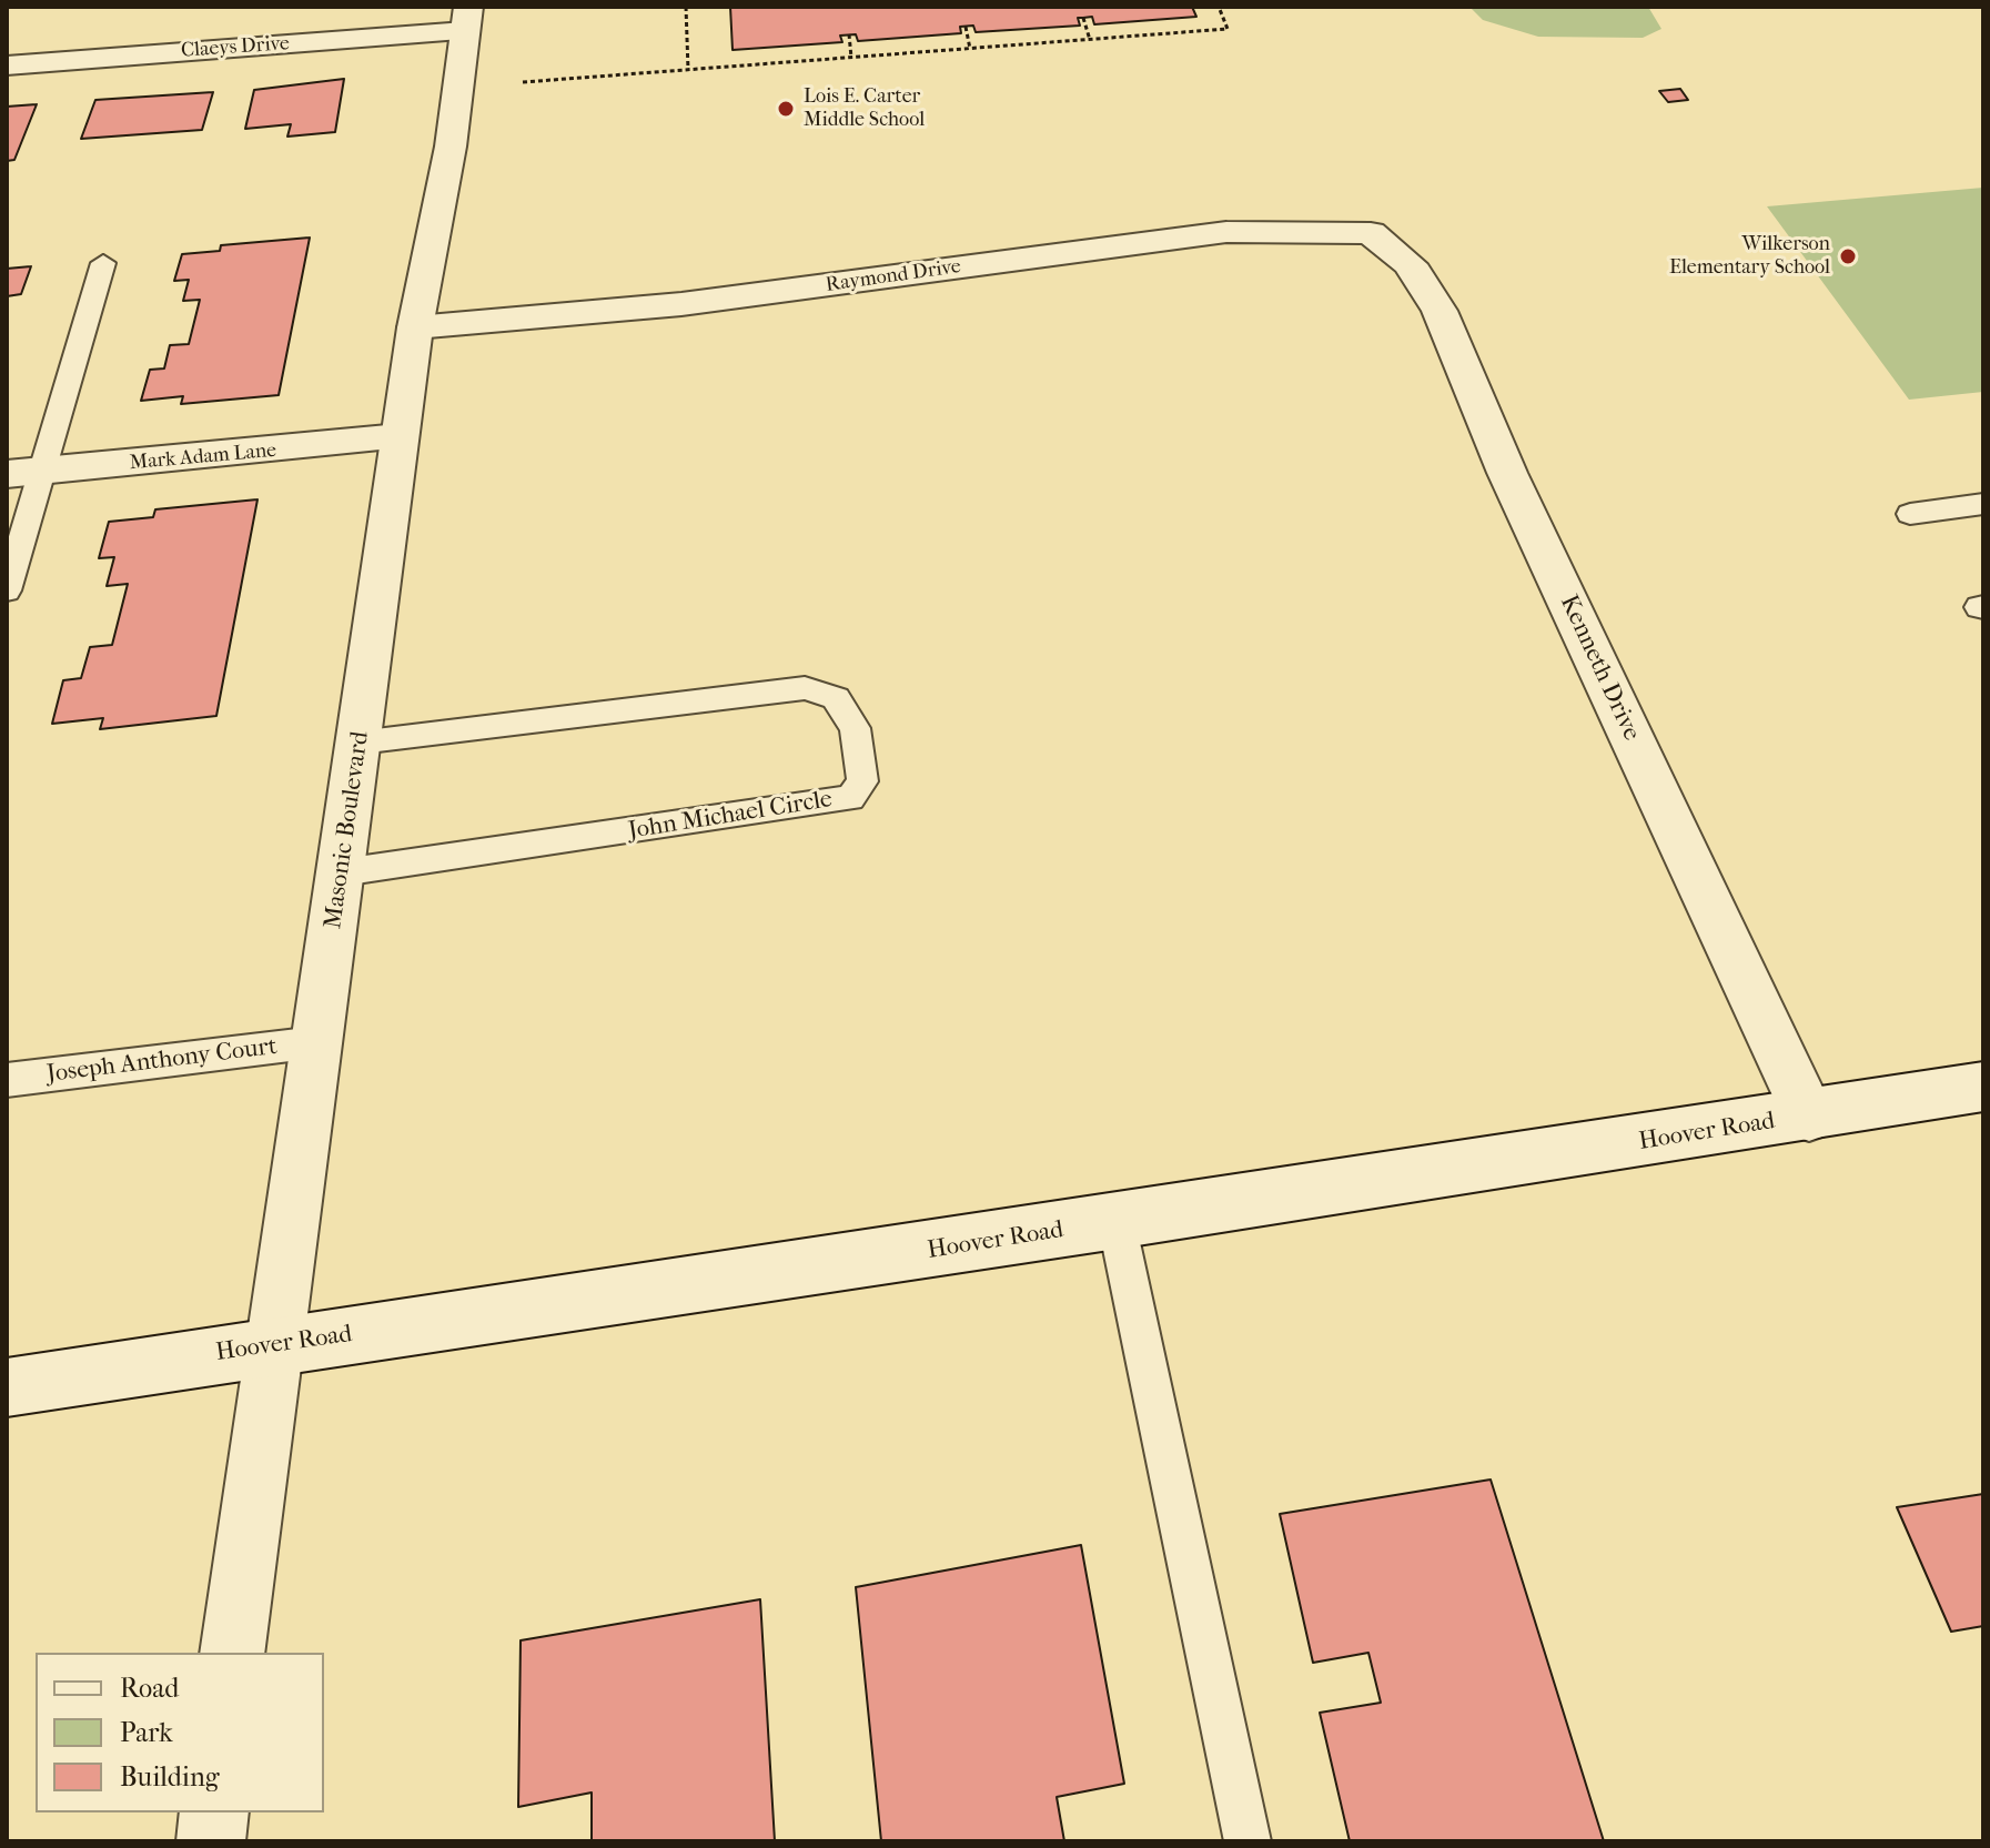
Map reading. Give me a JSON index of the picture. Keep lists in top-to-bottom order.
{
  "streets": {
    "street": [
      "Claeys Drive",
      "Raymond Drive",
      "Mark Adam Lane",
      "Kenneth Drive",
      "Masonic Boulevard",
      "Hoover Road"
    ],
    "lane": ["John Michael Circle", "Joseph Anthony Court"]
  },
  "crossings": [
    ["Claeys Drive", "Masonic Boulevard"],
    ["Raymond Drive", "Kenneth Drive"],
    ["Raymond Drive", "Masonic Boulevard"],
    ["Mark Adam Lane", "Masonic Boulevard"],
    ["Kenneth Drive", "Hoover Road"],
    ["John Michael Circle", "Masonic Boulevard"],
    ["Masonic Boulevard", "Joseph Anthony Court"],
    ["Masonic Boulevard", "Hoover Road"]
  ],
  "places": ["Lois E. Carter Middle School", "Wilkerson Elementary School"],
  "legend": ["Road", "Park", "Building"]
}
